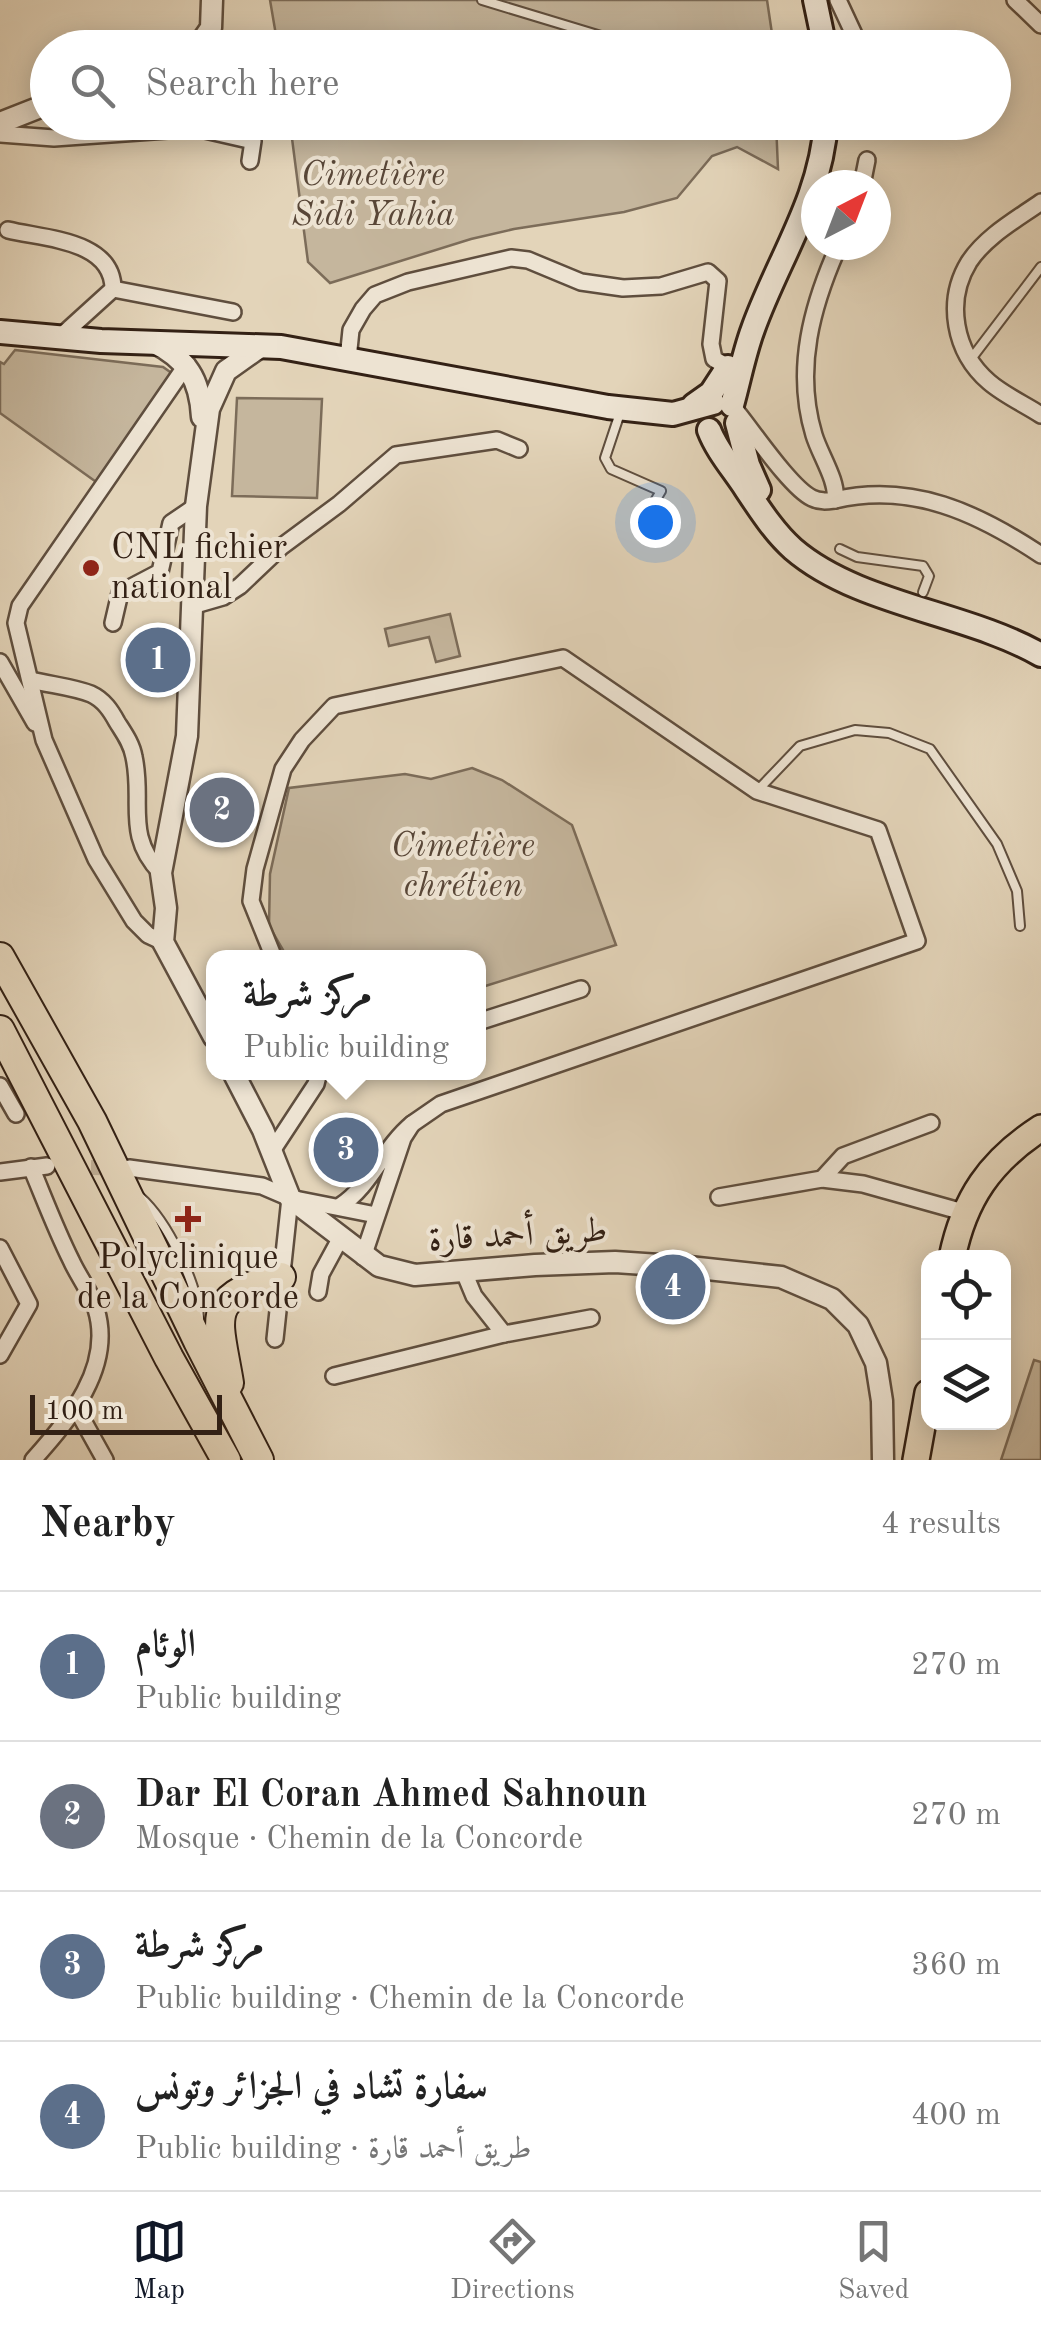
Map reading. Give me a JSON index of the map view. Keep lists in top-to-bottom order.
{
  "streets": {
    "street": ["طريق أحمد قارة"]
  },
  "parks": ["Cimetière Sidi Yahia", "Cimetière chrétien"],
  "places": {
    "other": ["CNL fichier national"],
    "health": ["Polyclinique de la Concorde"]
  },
  "scale_bar": "100 m",
  "north": "top right",
  "page": {
    "search": "Search here",
    "pins": [
      "1",
      "2",
      "3",
      "4"
    ],
    "popup": ["مركز شرطة", "Public building"],
    "scale": "100 m",
    "heading": ["Nearby", "4 results"],
    "list": [
      {
        "mark": "1",
        "name": "الوئام",
        "note": "Public building",
        "value": "270 m"
      },
      {
        "mark": "2",
        "name": "Dar El Coran Ahmed Sahnoun",
        "note": "Mosque · Chemin de la Concorde",
        "value": "270 m"
      },
      {
        "mark": "3",
        "name": "مركز شرطة",
        "note": "Public building · Chemin de la Concorde",
        "value": "360 m"
      },
      {
        "mark": "4",
        "name": "سفارة تشاد في الجزائر وتونس",
        "note": "Public building · طريق أحمد قارة",
        "value": "400 m"
      }
    ],
    "nav": ["Map", "Directions", "Saved"]
  }
}
